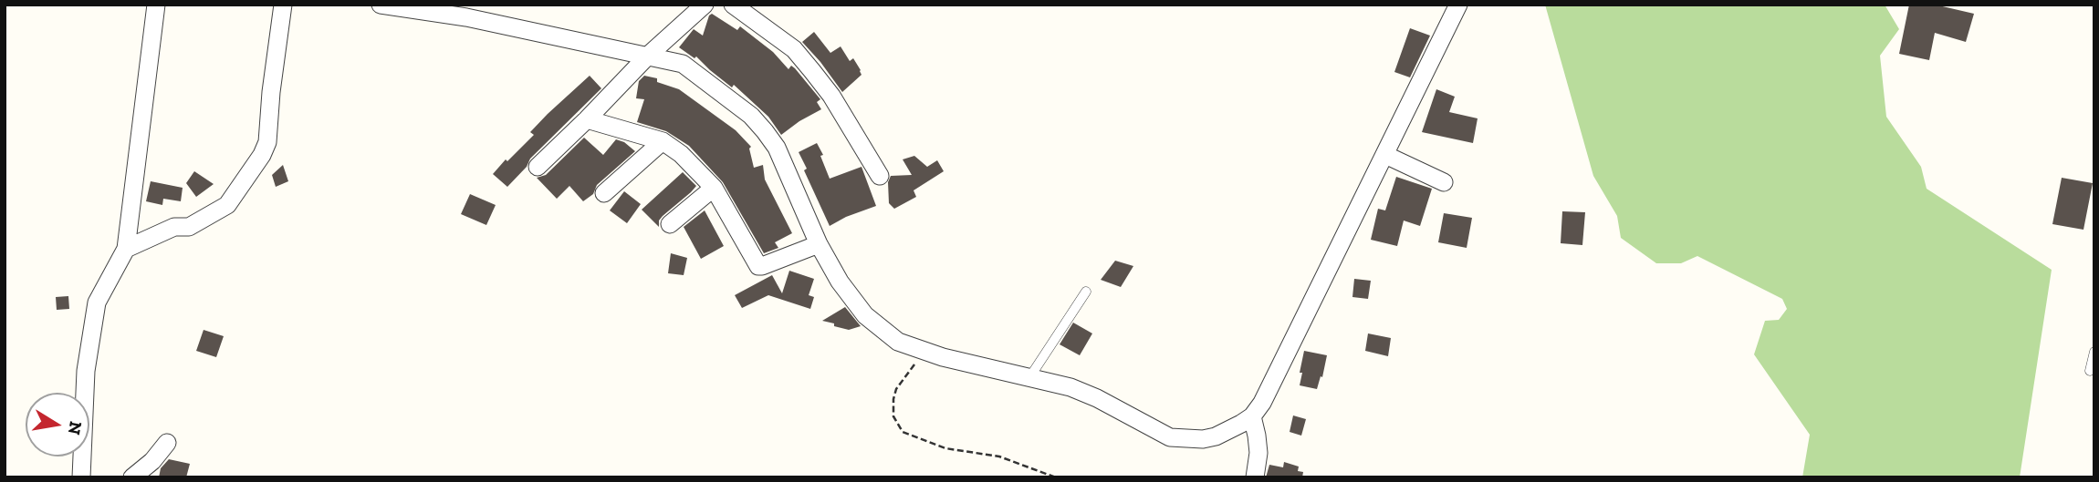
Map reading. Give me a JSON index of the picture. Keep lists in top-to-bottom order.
{
  "north": "right"
}
